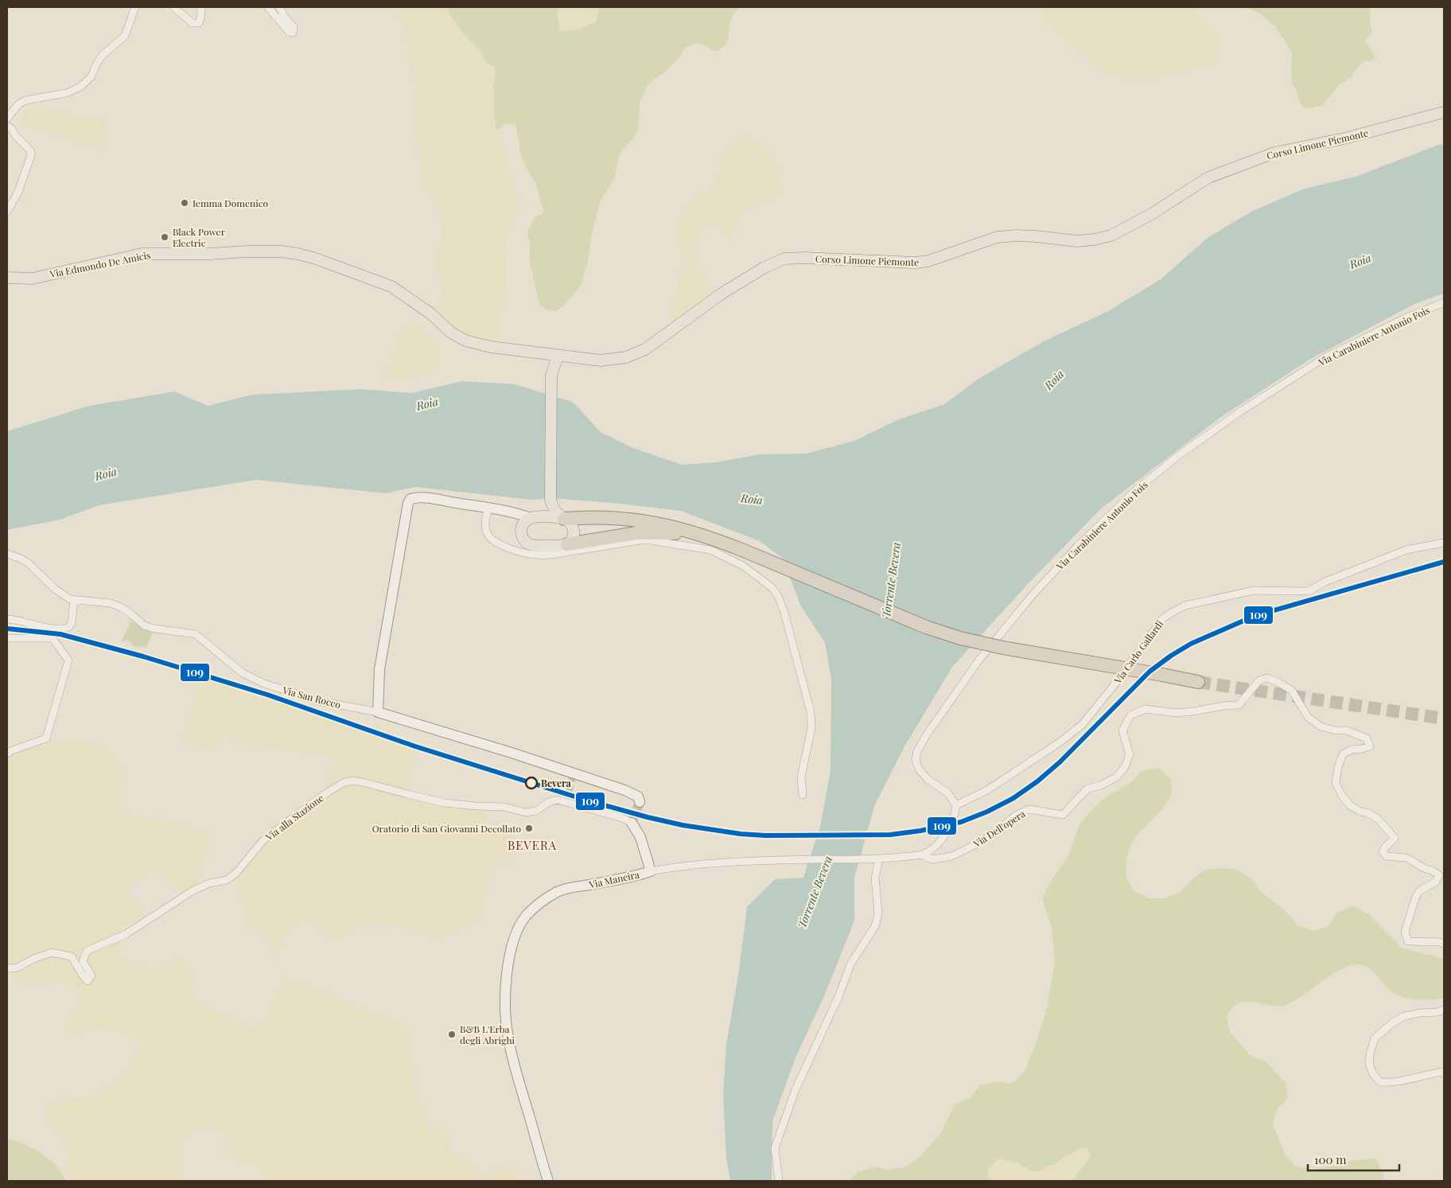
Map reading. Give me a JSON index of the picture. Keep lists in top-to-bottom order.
{
  "streets": {
    "main road": ["Corso Limone Piemonte", "Via Edmondo De Amicis"],
    "street": [
      "Via Carabiniere Antonio Fois",
      "Via Carlo Gallardi",
      "Via San Rocco",
      "Via alla Stazione",
      "Via Dell'opera",
      "Via Maneira"
    ]
  },
  "crossings": [
    ["Corso Limone Piemonte", "Via Edmondo De Amicis"],
    ["Via Carabiniere Antonio Fois", "Via Carlo Gallardi"],
    ["Via Carabiniere Antonio Fois", "Via Maneira"],
    ["Via Carlo Gallardi", "Via Maneira"],
    ["Via Dell'opera", "Via Maneira"]
  ],
  "districts": ["BEVERA"],
  "water": ["Roia", "Torrente Bevera"],
  "places": [
    "Iemma Domenico",
    "Black Power Electric",
    "Bevera",
    "Oratorio di San Giovanni Decollato",
    "B&B L'Erba degli Abrighi"
  ],
  "lines": ["transit line 109"],
  "scale_bar": "100 m"
}
